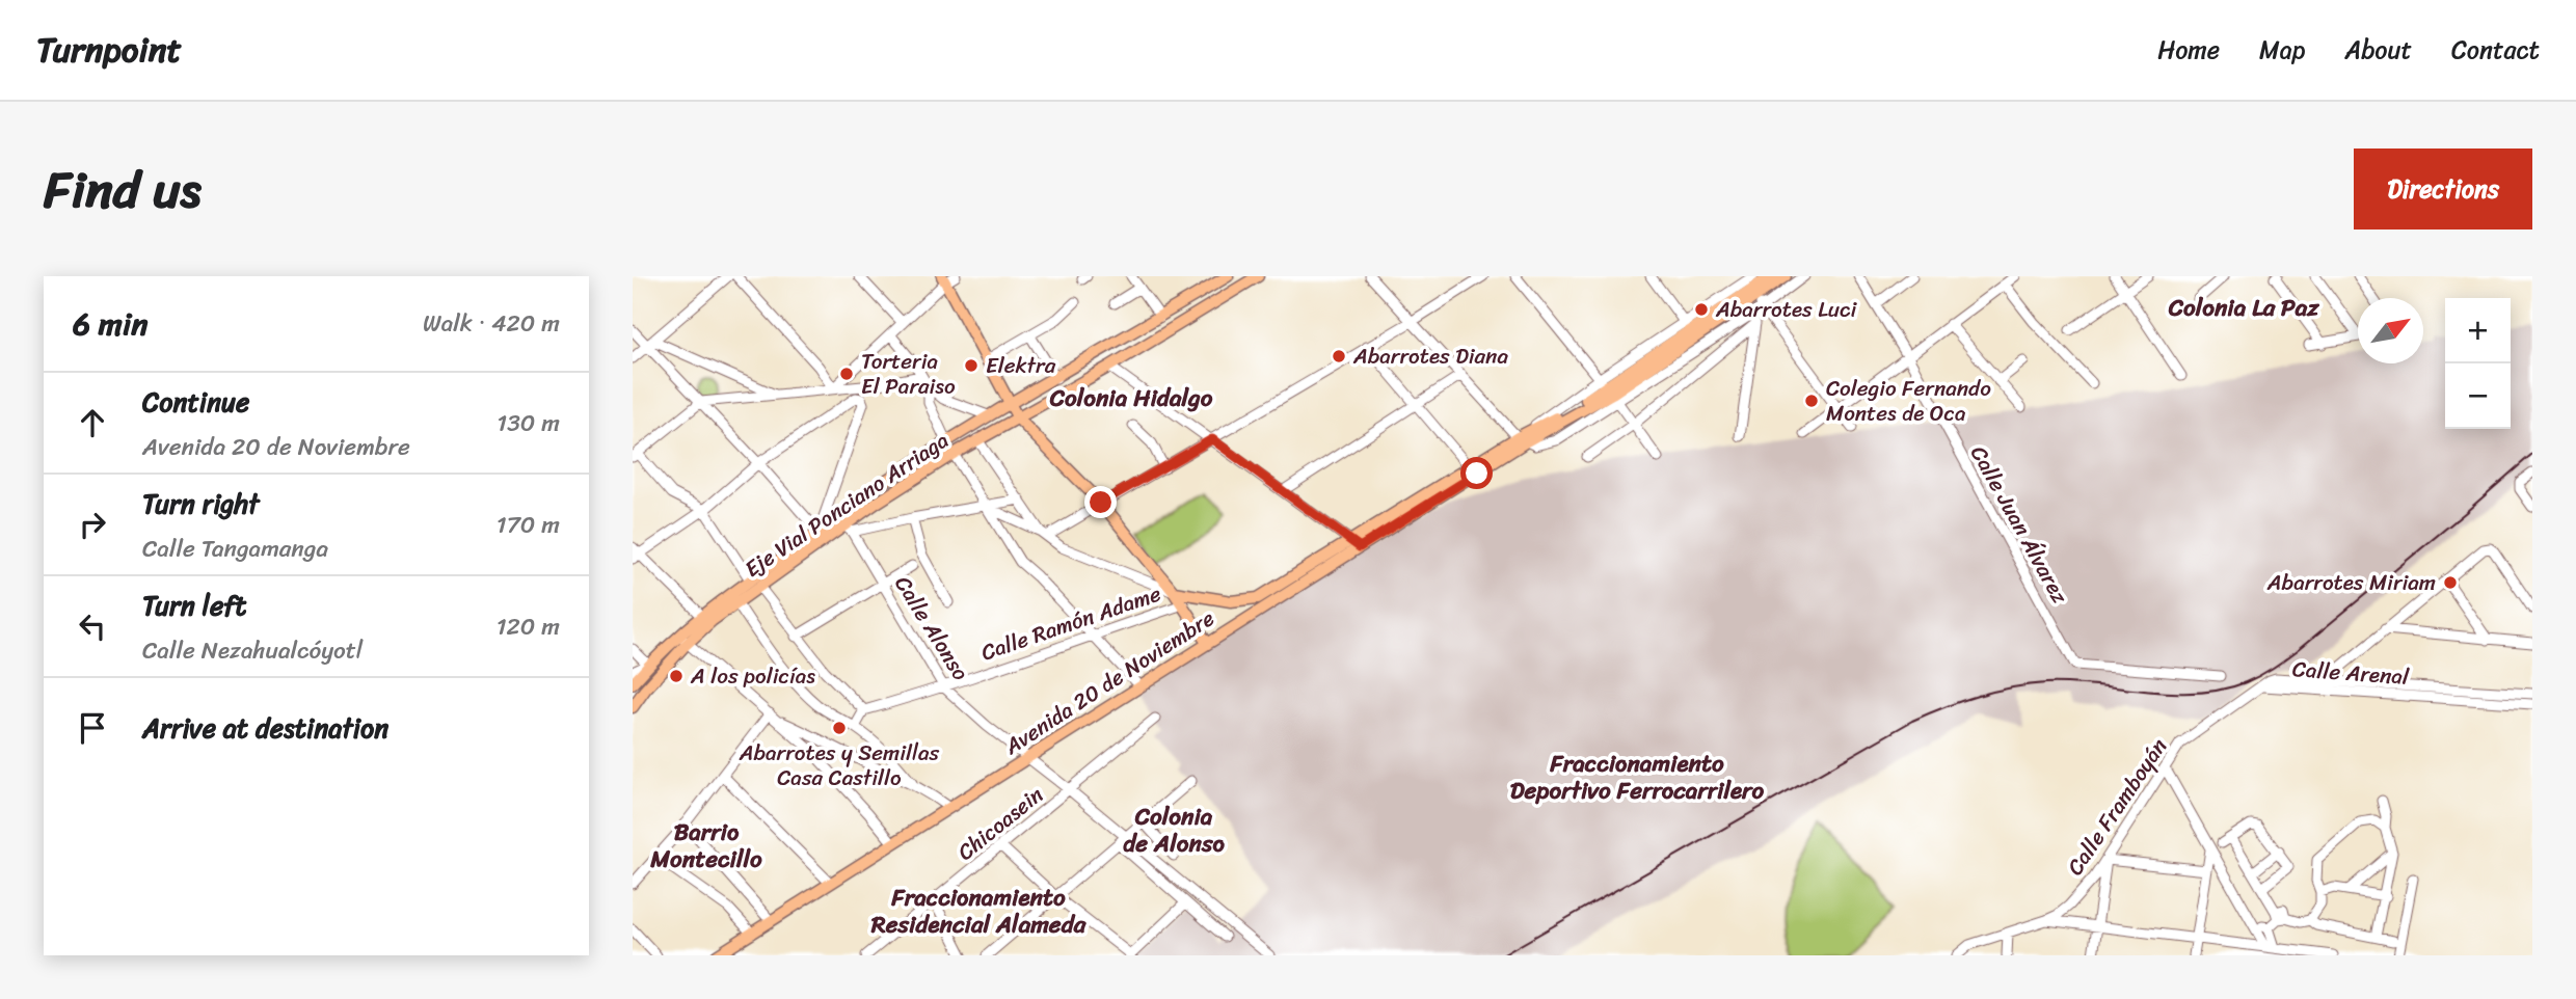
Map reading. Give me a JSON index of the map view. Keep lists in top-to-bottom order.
{
  "streets": {
    "main road": ["Eje Vial Ponciano Arriaga", "Avenida 20 de Noviembre"],
    "street": [
      "Calle Juan Álvarez",
      "Calle Ramón Adame",
      "Calle Alonso",
      "Calle Arenal",
      "Calle Framboyán",
      "Chicoasein"
    ]
  },
  "crossings": [
    ["Eje Vial Ponciano Arriaga", "Calle Alonso"],
    ["Calle Ramón Adame", "Calle Alonso"],
    ["Calle Alonso", "Avenida 20 de Noviembre"],
    ["Calle Alonso", "Chicoasein"],
    ["Calle Arenal", "Calle Framboyán"]
  ],
  "districts": [
    "Colonia La Paz",
    "Colonia Hidalgo",
    "Fraccionamiento Deportivo Ferrocarrilero",
    "Colonia de Alonso",
    "Barrio Montecillo",
    "Fraccionamiento Residencial Alameda"
  ],
  "places": [
    "Abarrotes Luci",
    "Abarrotes Diana",
    "Elektra",
    "Torteria El Paraiso",
    "Colegio Fernando Montes de Oca",
    "Abarrotes Miriam",
    "A los policías",
    "Abarrotes y Semillas Casa Castillo"
  ],
  "north": "top right",
  "page": {
    "header": "Turnpoint",
    "nav": [
      "Home",
      "Map",
      "About",
      "Contact"
    ],
    "title": "Find us",
    "buttons": "Directions",
    "heading": ["6 min", "Walk · 420 m"],
    "map_buttons": ["+", "−"],
    "list": [
      ["Continue", "Avenida 20 de Noviembre", "130 m"],
      ["Turn right", "Calle Tangamanga", "170 m"],
      ["Turn left", "Calle Nezahualcóyotl", "120 m"],
      "Arrive at destination"
    ]
  }
}
